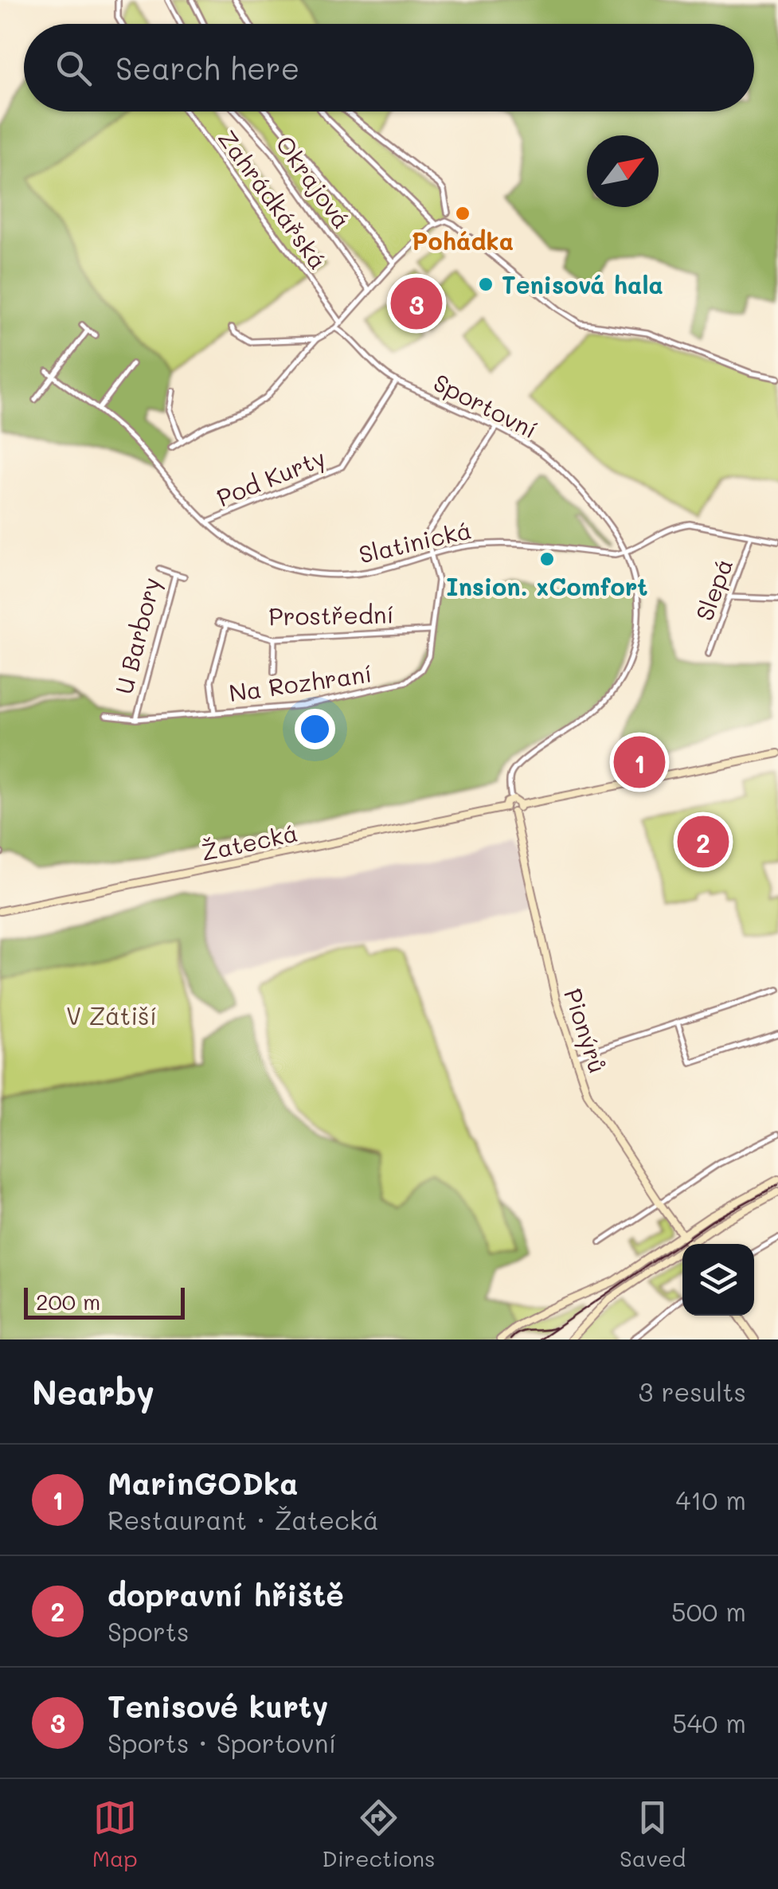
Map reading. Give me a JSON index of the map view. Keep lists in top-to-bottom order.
{
  "streets": {
    "street": [
      "Okrajová",
      "Zahrádkářská",
      "Sportovní",
      "Pod Kurty",
      "Slatinická",
      "Slepá",
      "Prostřední",
      "U Barbory",
      "Na Rozhraní",
      "Žatecká",
      "Pionýrů"
    ]
  },
  "crossings": [
    ["Sportovní", "Pod Kurty"],
    ["Sportovní", "Slatinická"],
    ["Pod Kurty", "Slatinická"],
    ["Slatinická", "Na Rozhraní"],
    ["Prostřední", "Na Rozhraní"],
    ["U Barbory", "Na Rozhraní"]
  ],
  "parks": ["V Zátiší"],
  "places": ["Pohádka", "Tenisová hala", "Insion. xComfort"],
  "scale_bar": "200 m",
  "north": "top right",
  "page": {
    "search": "Search here",
    "pins": ["3", "1", "2"],
    "scale": "200 m",
    "heading": ["Nearby", "3 results"],
    "list": [
      {
        "mark": "1",
        "name": "MarinGODka",
        "note": "Restaurant · Žatecká",
        "value": "410 m"
      },
      {
        "mark": "2",
        "name": "dopravní hřiště",
        "note": "Sports",
        "value": "500 m"
      },
      {
        "mark": "3",
        "name": "Tenisové kurty",
        "note": "Sports · Sportovní",
        "value": "540 m"
      }
    ],
    "nav": ["Map", "Directions", "Saved"]
  }
}
